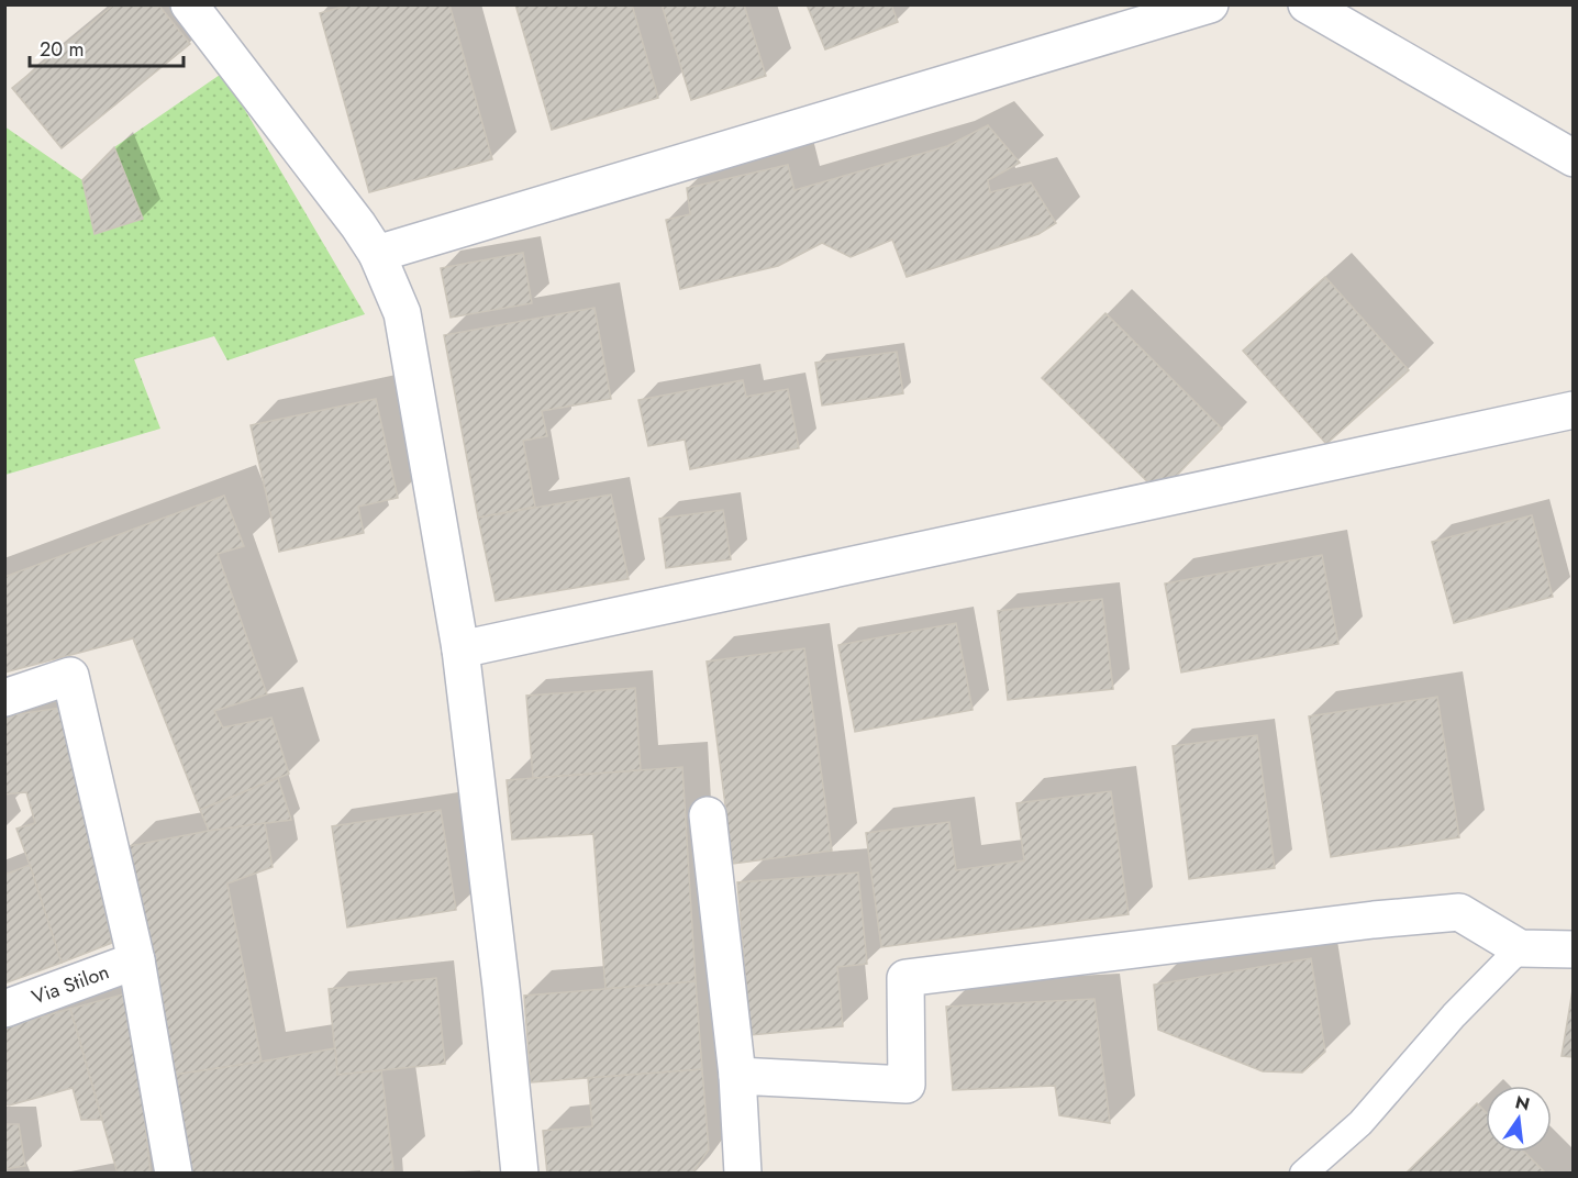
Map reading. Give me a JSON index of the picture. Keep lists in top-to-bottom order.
{
  "streets": {
    "street": ["Via Stilon"]
  },
  "scale_bar": "20 m",
  "north": "top"
}
